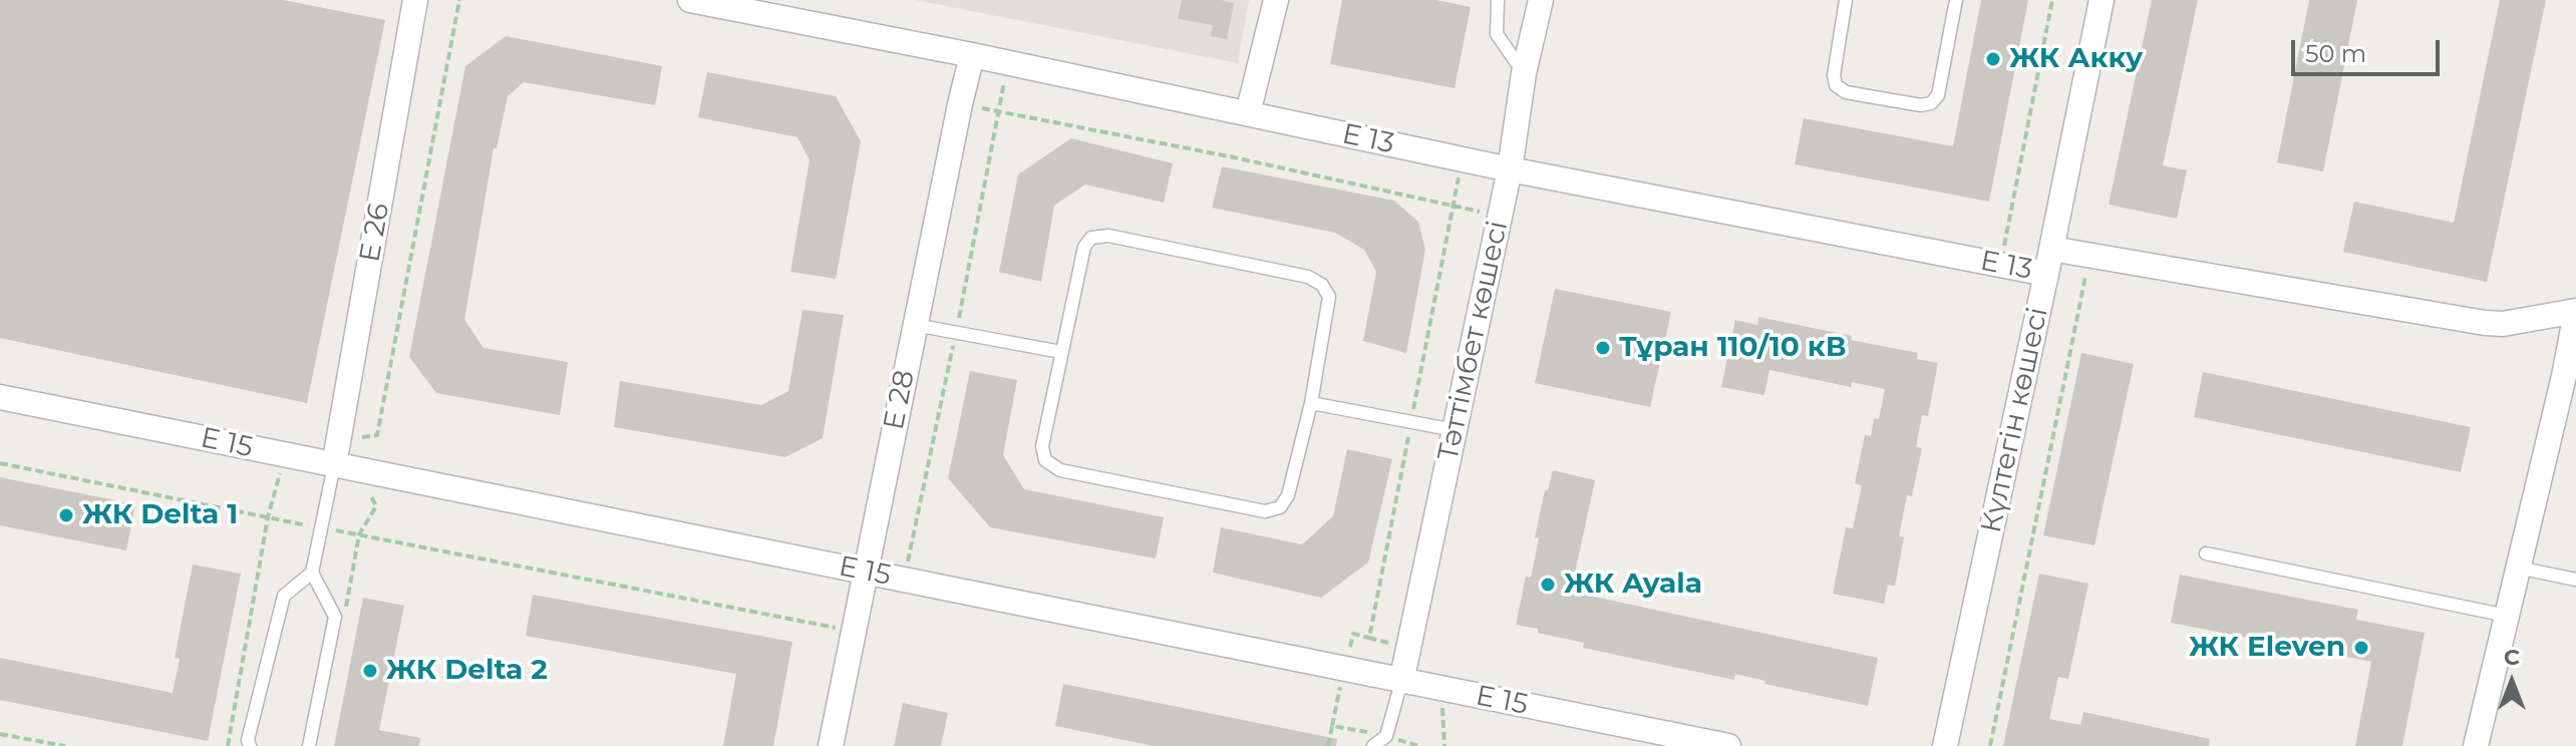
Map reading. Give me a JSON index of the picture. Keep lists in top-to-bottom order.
{
  "streets": {
    "street": [
      "E 13",
      "E 26",
      "Тәттімбет көшесі",
      "E 28",
      "Күлтегін көшесі",
      "E 15"
    ]
  },
  "crossings": [
    ["E 13", "Тәттімбет көшесі"],
    ["E 13", "E 28"],
    ["E 13", "Күлтегін көшесі"],
    ["E 26", "E 15"],
    ["Тәттімбет көшесі", "E 15"],
    ["E 28", "E 15"]
  ],
  "places": [
    "ЖК Акку",
    "Тұран 110/10 кВ",
    "ЖК Delta 1",
    "ЖК Ayala",
    "ЖК Eleven",
    "ЖК Delta 2"
  ],
  "scale_bar": "50 m",
  "north": "top"
}
